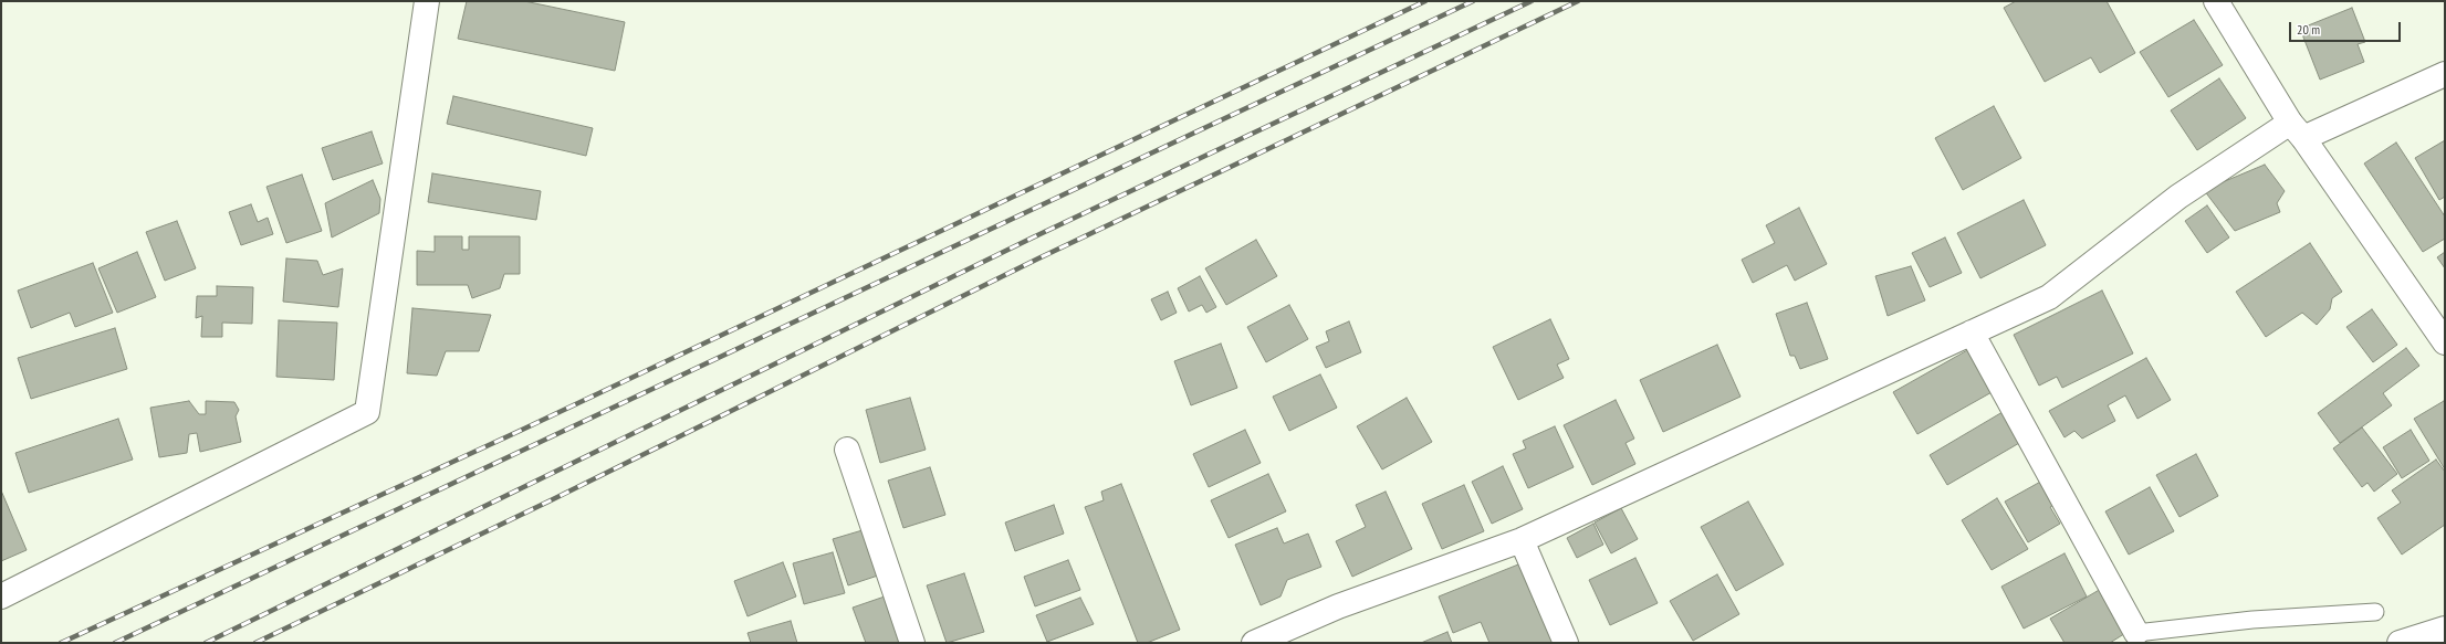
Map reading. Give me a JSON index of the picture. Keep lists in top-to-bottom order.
{
  "scale_bar": "20 m"
}
